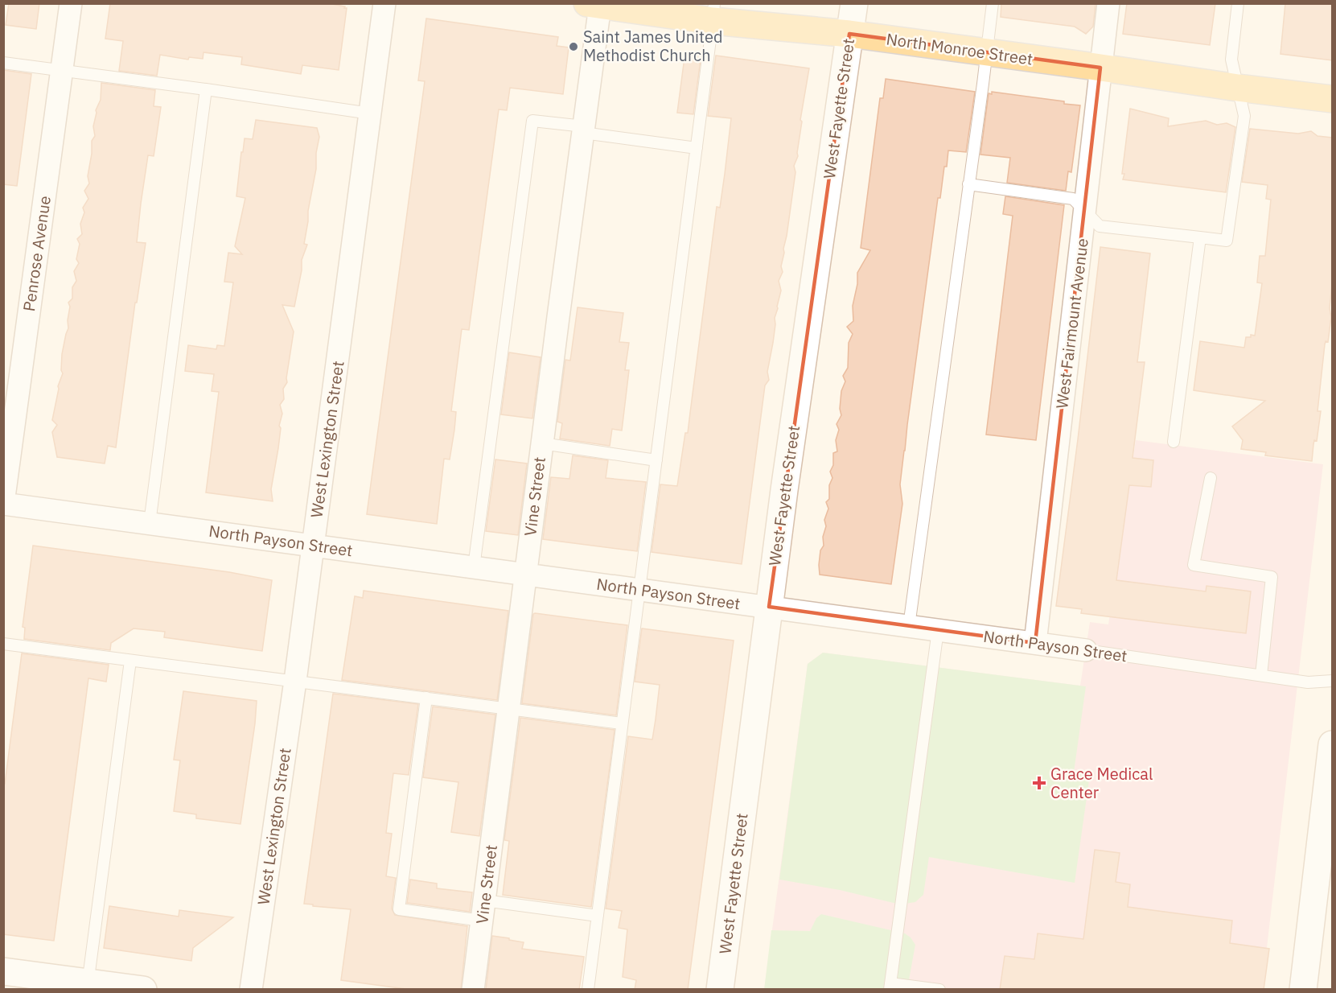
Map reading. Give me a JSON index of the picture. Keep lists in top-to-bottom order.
{
  "streets": {
    "main road": ["North Monroe Street"],
    "street": [
      "West Fayette Street",
      "Penrose Avenue",
      "West Fairmount Avenue",
      "West Lexington Street",
      "Vine Street",
      "North Payson Street"
    ]
  },
  "crossings": [
    ["North Monroe Street", "West Fayette Street"],
    ["North Monroe Street", "West Fairmount Avenue"],
    ["North Monroe Street", "Vine Street"],
    ["West Fayette Street", "North Payson Street"],
    ["Penrose Avenue", "North Payson Street"],
    ["West Fairmount Avenue", "North Payson Street"],
    ["West Lexington Street", "North Payson Street"],
    ["Vine Street", "North Payson Street"]
  ],
  "places": {
    "other": ["Saint James United Methodist Church"],
    "health": ["Grace Medical Center"]
  }
}
